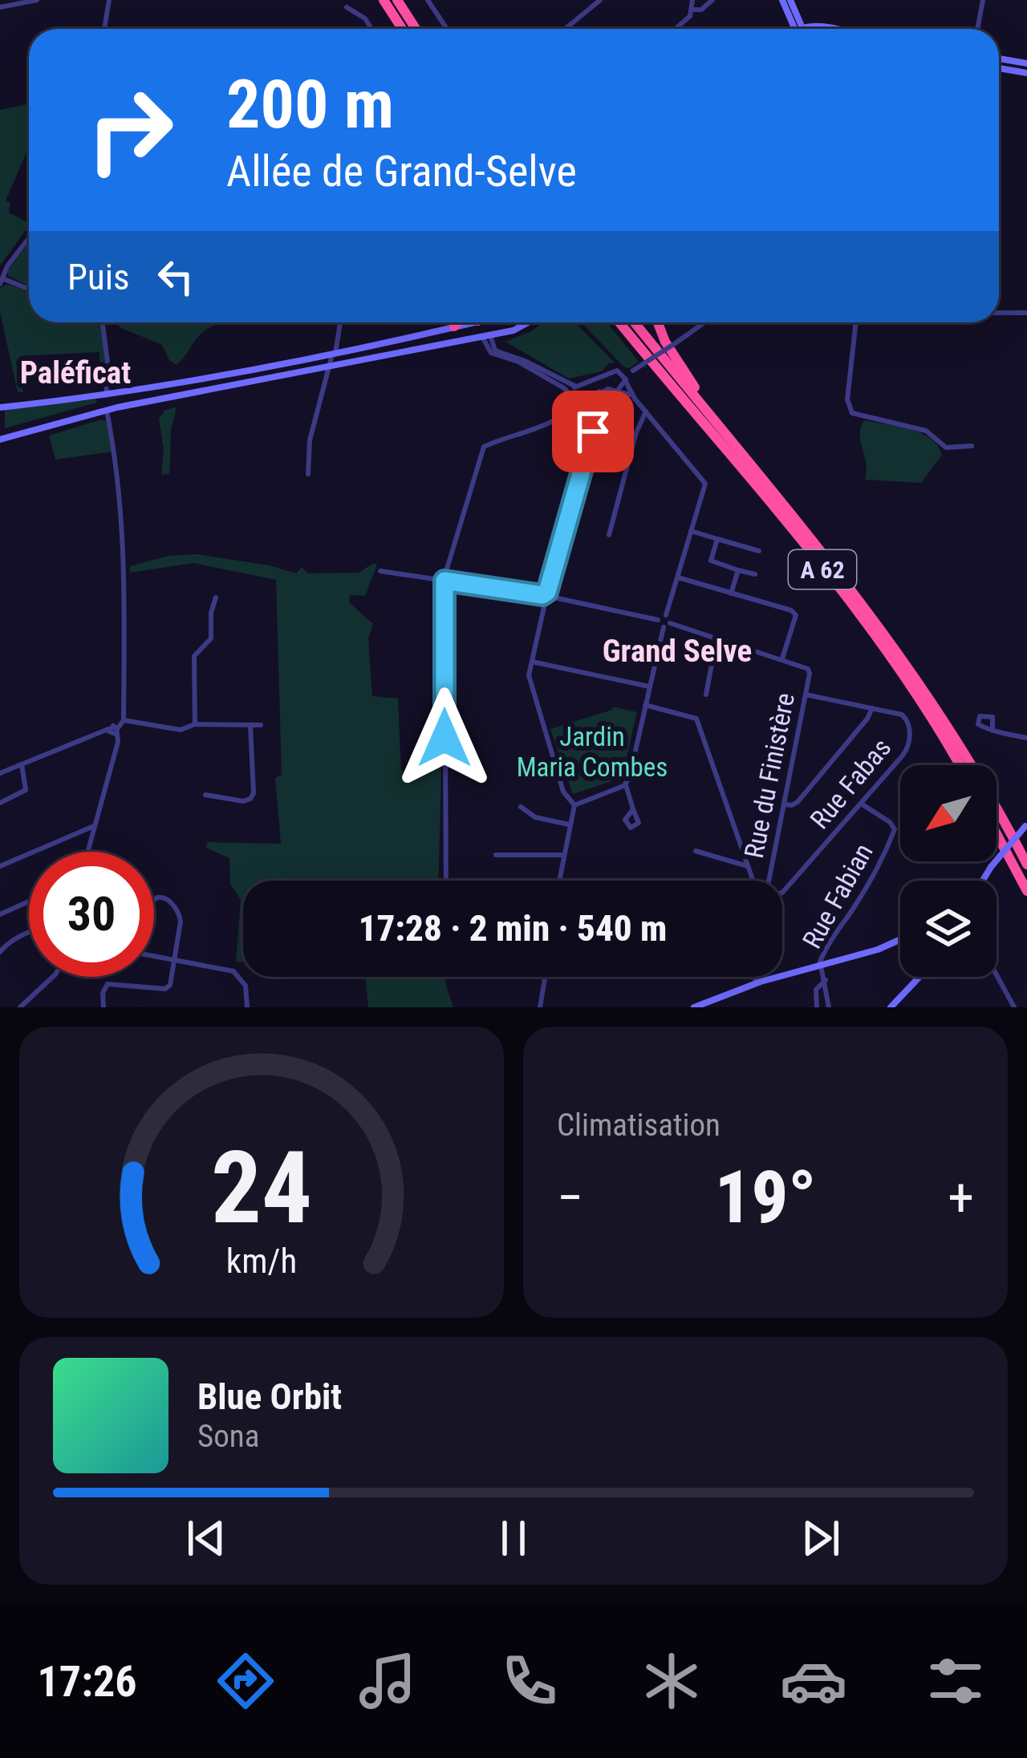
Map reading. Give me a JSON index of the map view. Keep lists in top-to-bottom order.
{
  "streets": {
    "highway": ["A 62"],
    "street": ["Rue du Finistère", "Rue Fabas", "Rue Fabian"]
  },
  "crossings": [
    ["Rue du Finistère", "Rue Fabas"],
    ["Rue Fabas", "Rue Fabian"]
  ],
  "districts": ["Paléficat", "Grand Selve"],
  "parks": ["Jardin Maria Combes"],
  "north": "bottom left",
  "page": {
    "turn": ["200 m", "Allée de Grand-Selve"],
    "then": "Puis",
    "limit": "30",
    "trip": "17:28 · 2 min · 540 m",
    "tile": "Climatisation",
    "heat": ["−", "19°", "+"],
    "song": ["Blue Orbit", "Sona"],
    "tabs": "17:26",
    "gauge": ["24", "km/h"]
  }
}
